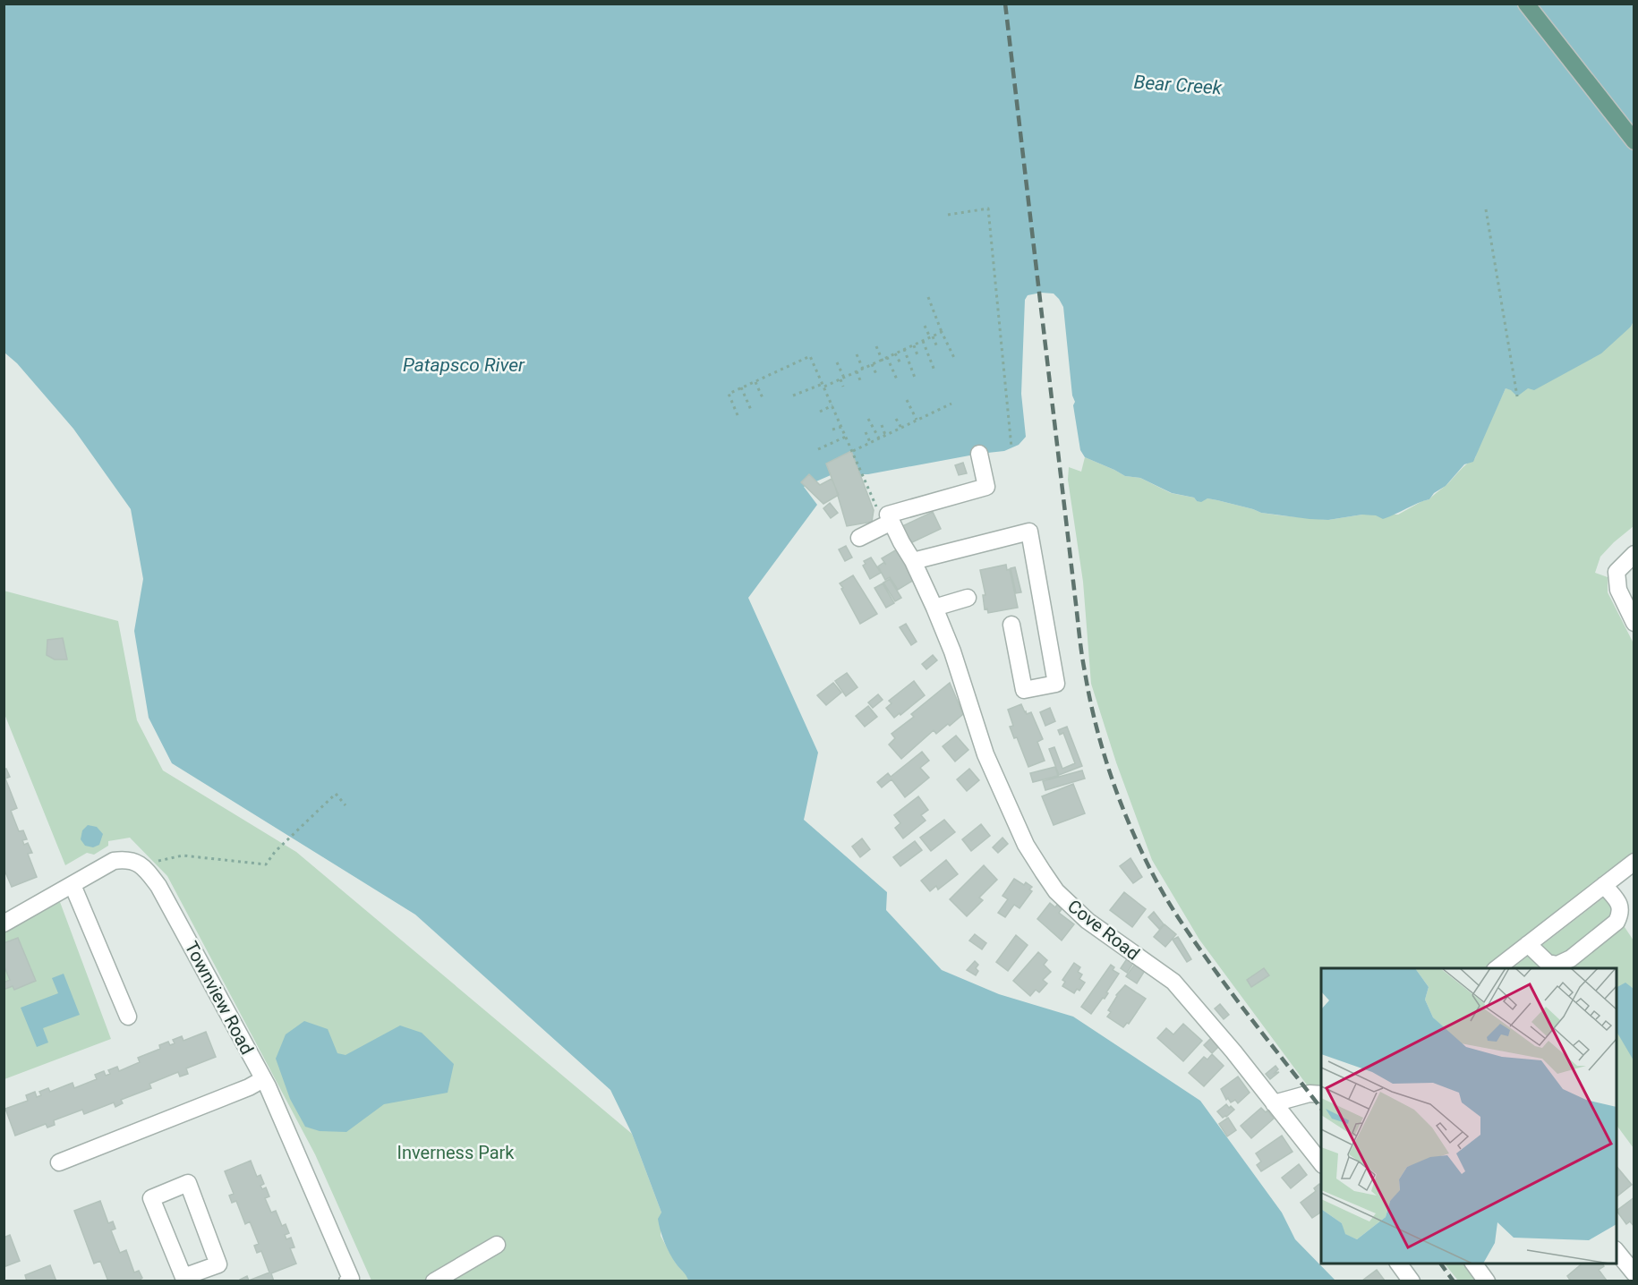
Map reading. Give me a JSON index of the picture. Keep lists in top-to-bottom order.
{
  "streets": {
    "street": ["Cove Road", "Townview Road"]
  },
  "water": ["Bear Creek", "Patapsco River"],
  "parks": ["Inverness Park"]
}
